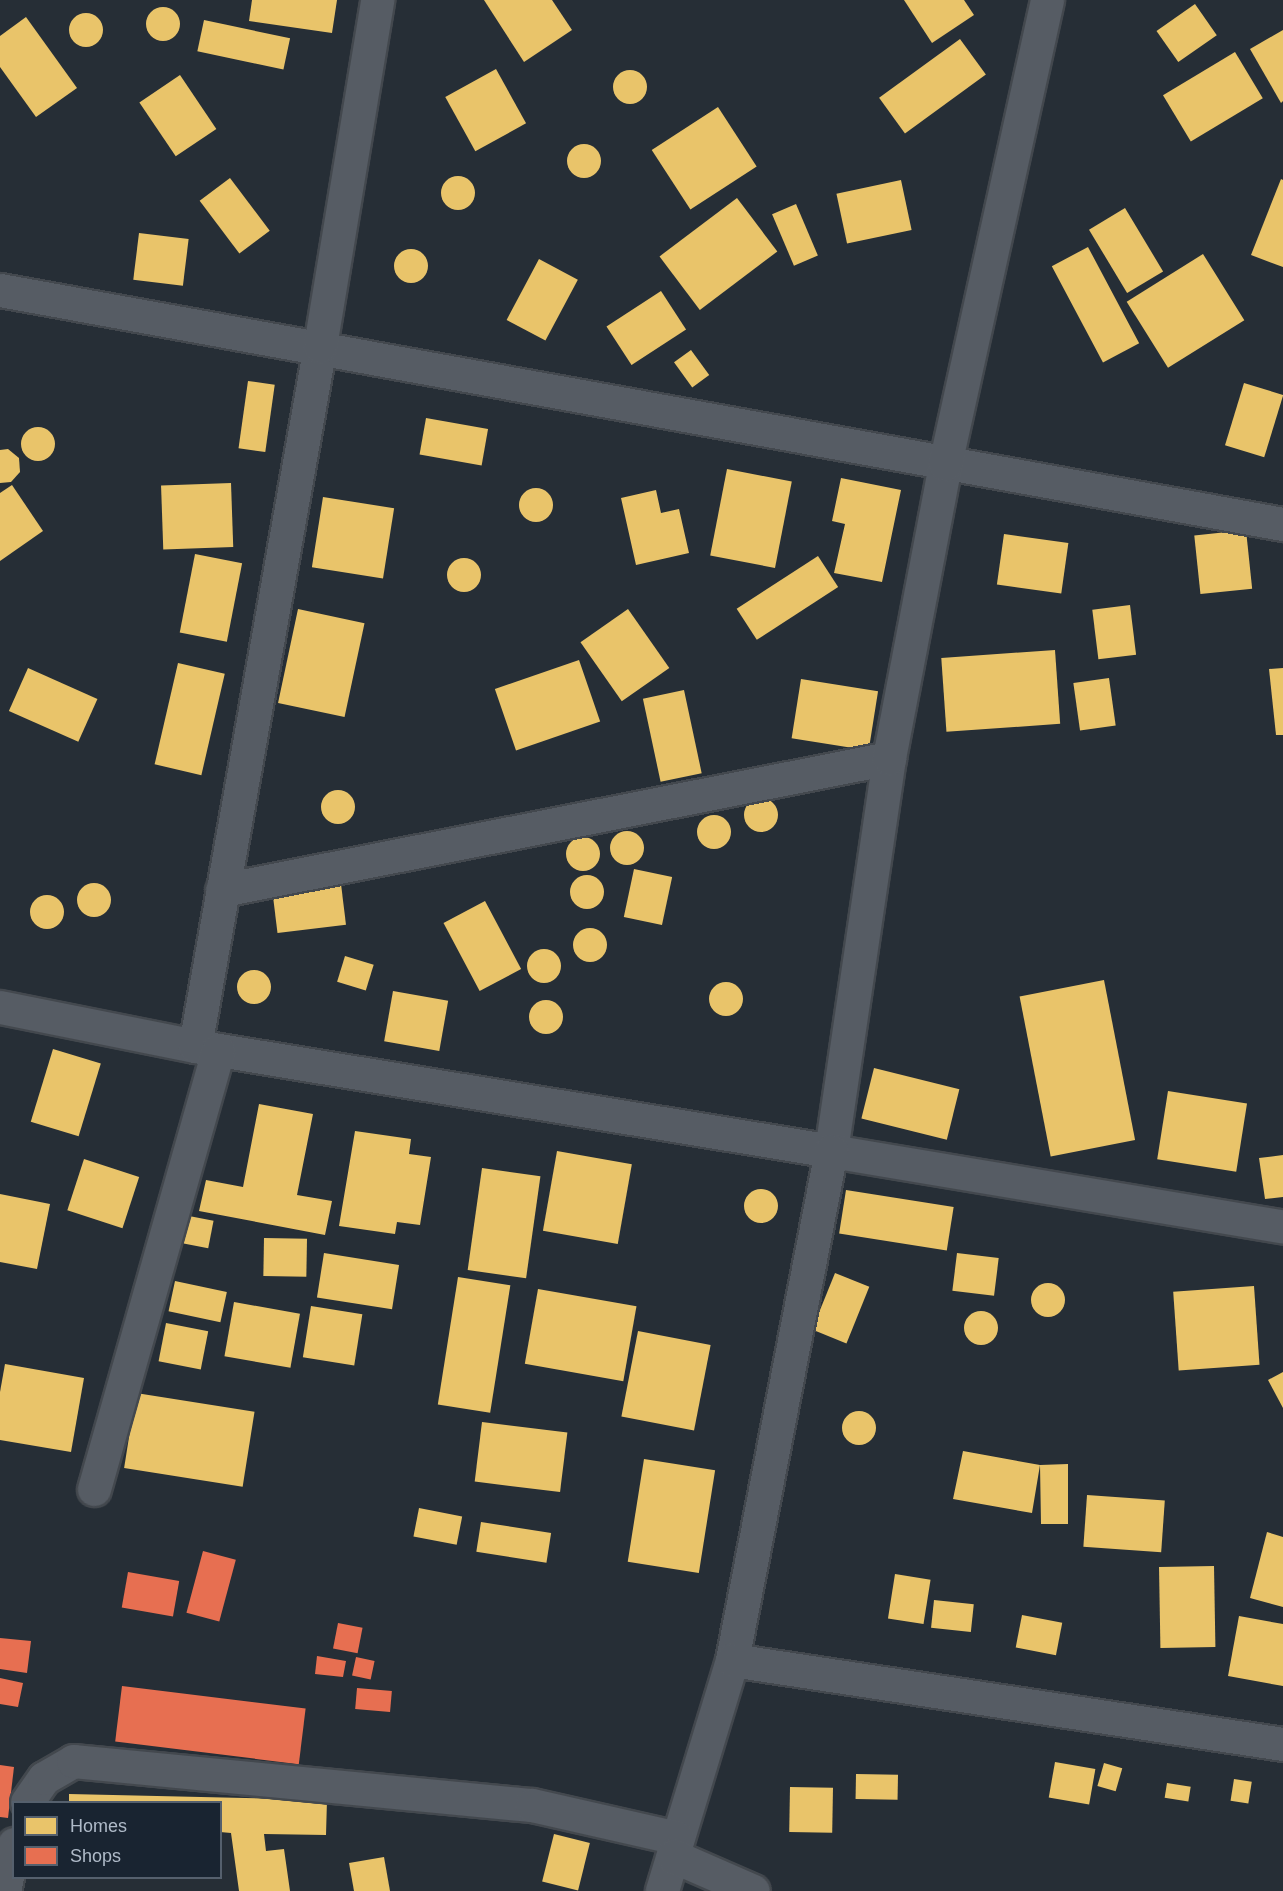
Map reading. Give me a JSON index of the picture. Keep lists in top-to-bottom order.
{
  "legend": ["Homes", "Shops"]
}
